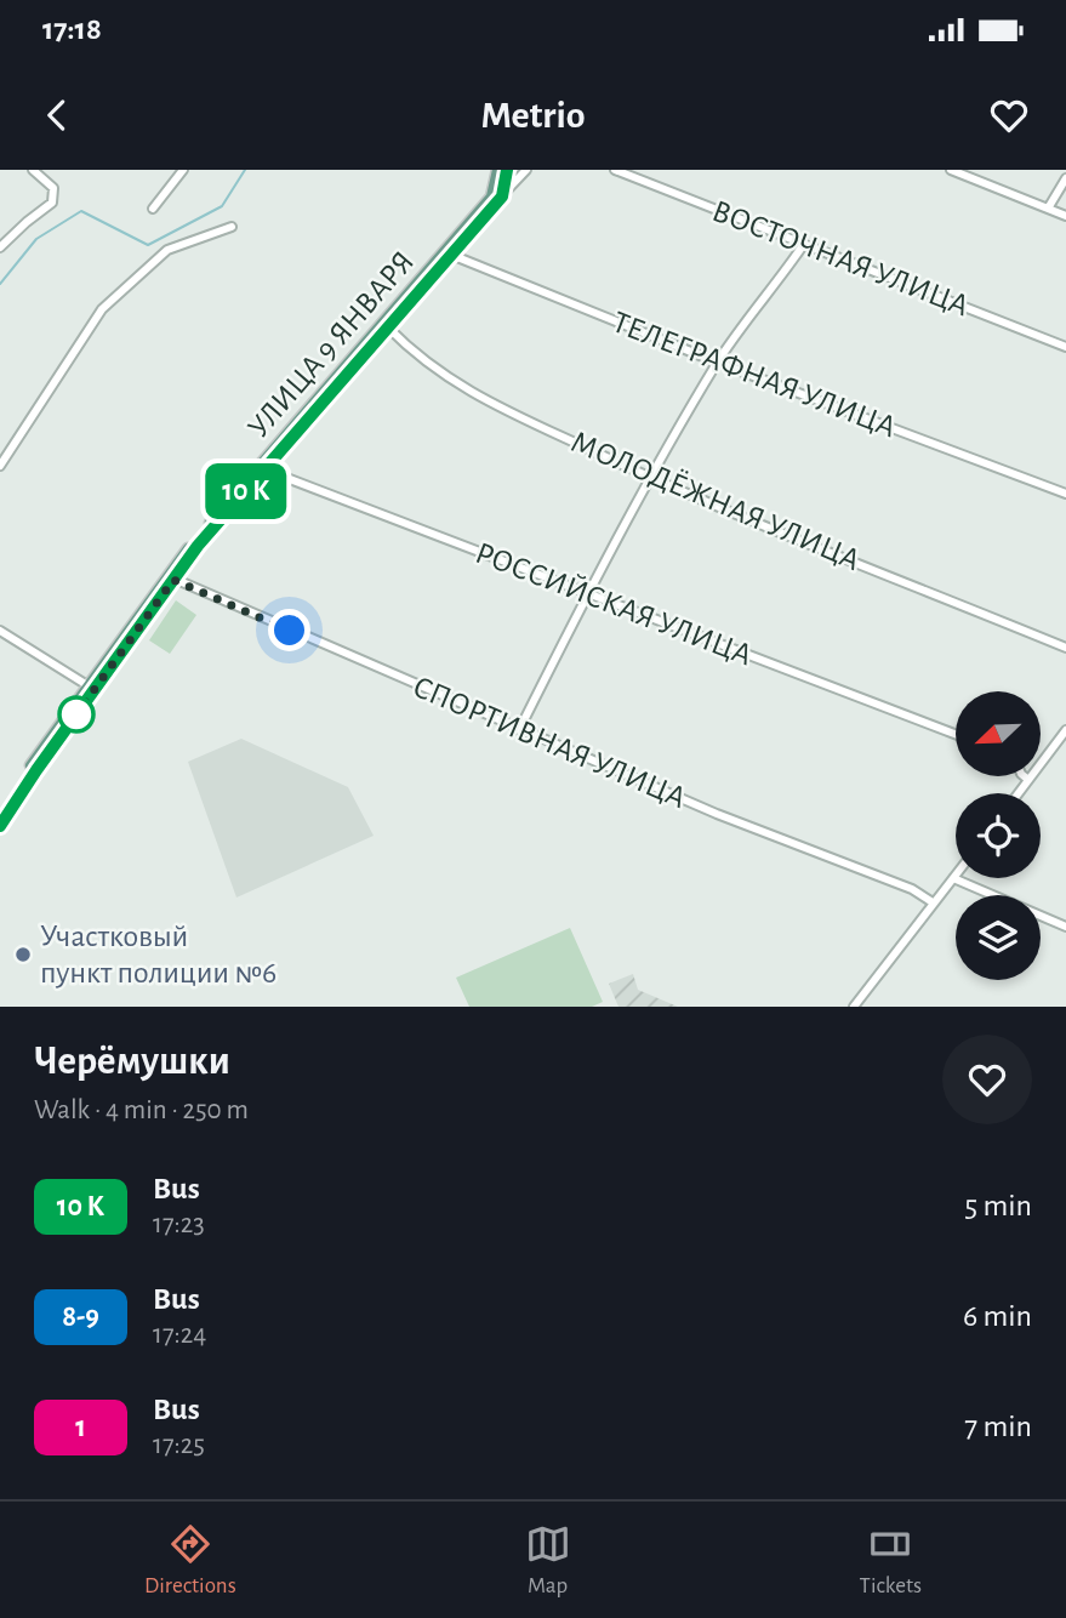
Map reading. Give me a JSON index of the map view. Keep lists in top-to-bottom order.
{
  "streets": {
    "main road": ["УЛИЦА 9 ЯНВАРЯ"],
    "street": [
      "ВОСТОЧНАЯ УЛИЦА",
      "ТЕЛЕГРАФНАЯ УЛИЦА",
      "МОЛОДЁЖНАЯ УЛИЦА",
      "РОССИЙСКАЯ УЛИЦА",
      "СПОРТИВНАЯ УЛИЦА"
    ]
  },
  "crossings": [
    ["УЛИЦА 9 ЯНВАРЯ", "ТЕЛЕГРАФНАЯ УЛИЦА"],
    ["УЛИЦА 9 ЯНВАРЯ", "МОЛОДЁЖНАЯ УЛИЦА"],
    ["УЛИЦА 9 ЯНВАРЯ", "РОССИЙСКАЯ УЛИЦА"],
    ["УЛИЦА 9 ЯНВАРЯ", "СПОРТИВНАЯ УЛИЦА"]
  ],
  "places": ["Участковый пункт полиции №6"],
  "north": "bottom left",
  "page": {
    "status": "17:18",
    "header": "Metrio",
    "on_map": "10 К",
    "heading": ["Черёмушки", "Walk · 4 min · 250 m"],
    "list": [
      {
        "mark": "10 К",
        "name": "Bus",
        "note": "17:23",
        "value": "5 min"
      },
      {
        "mark": "8-9",
        "name": "Bus",
        "note": "17:24",
        "value": "6 min"
      },
      {
        "mark": "1",
        "name": "Bus",
        "note": "17:25",
        "value": "7 min"
      }
    ],
    "tabs": ["Directions", "Map", "Tickets"]
  }
}
